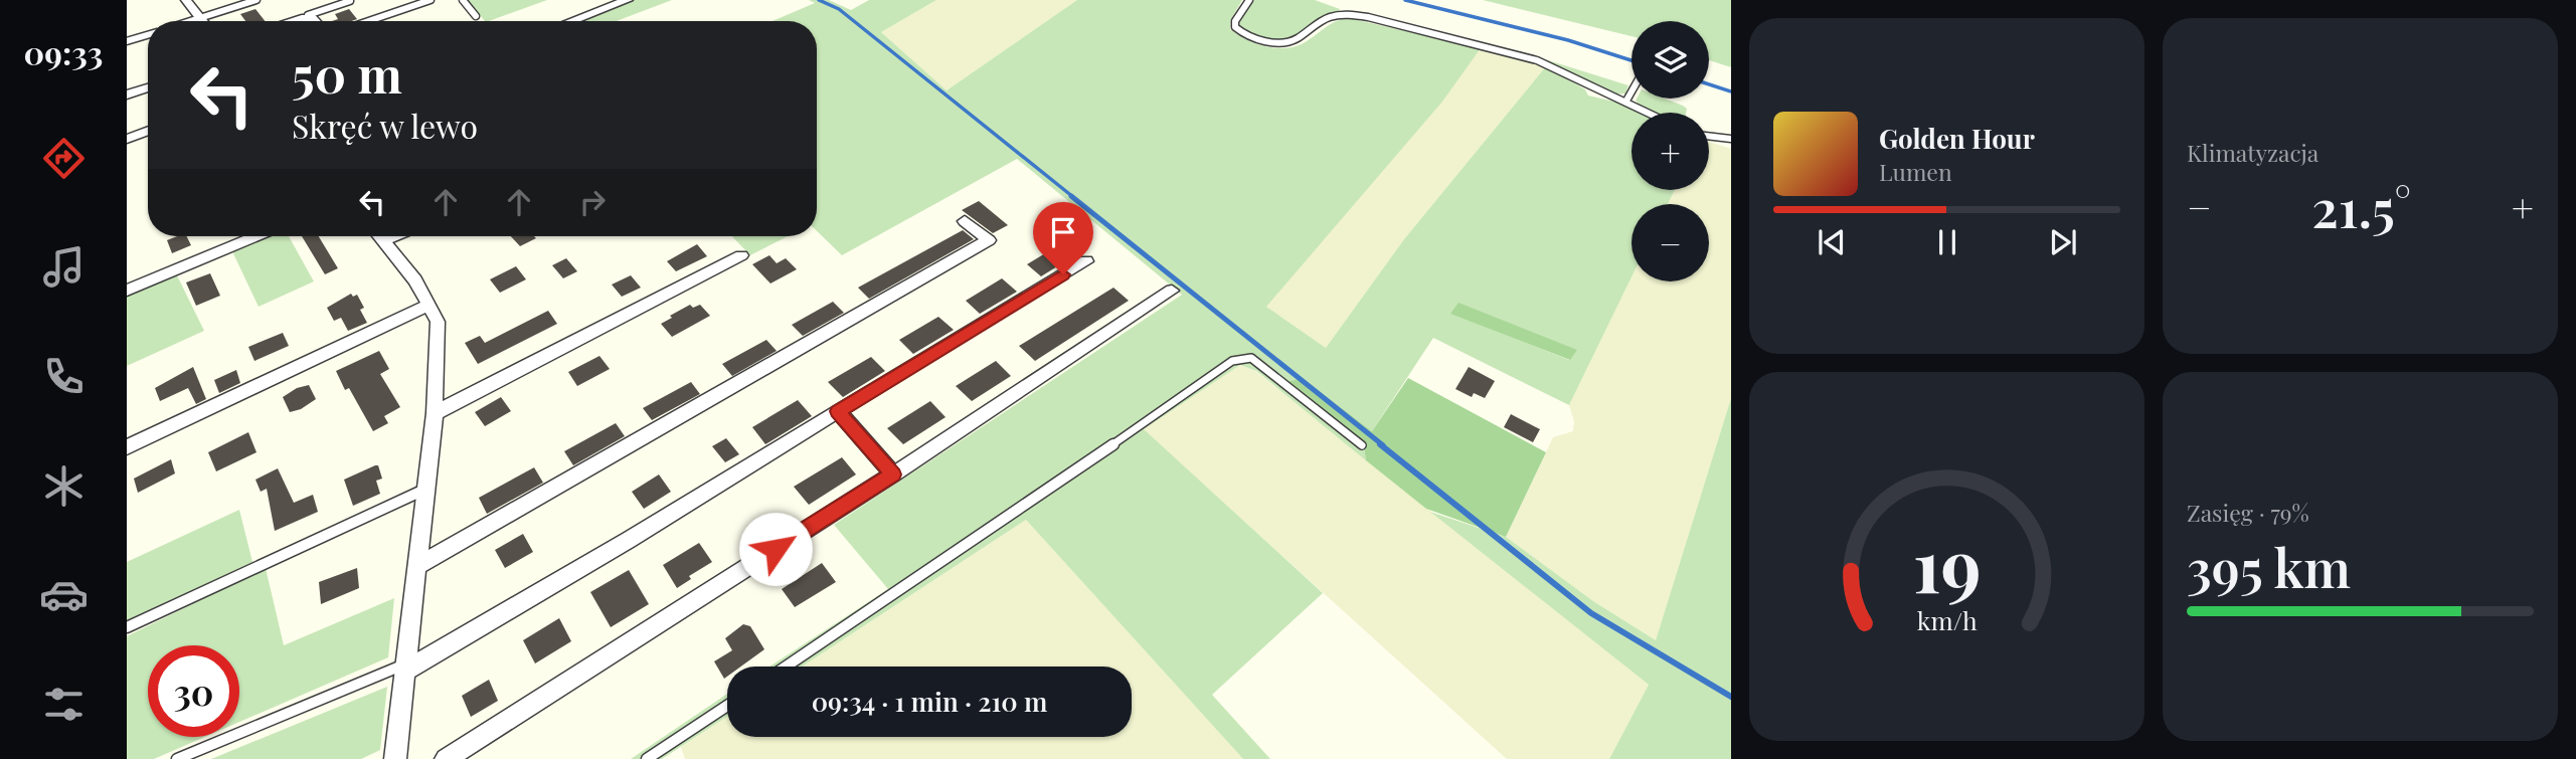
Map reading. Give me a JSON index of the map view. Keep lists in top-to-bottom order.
{
  "page": {
    "tabs": "09:33",
    "tile": [
      "Klimatyzacja",
      ["Zasięg · 79%", "395 km"]
    ],
    "map_buttons": ["+", "−"],
    "turn": ["50 m", "Skręć w lewo"],
    "song": ["Golden Hour", "Lumen"],
    "heat": ["−", "21.5°", "+"],
    "limit": "30",
    "trip": "09:34 · 1 min · 210 m",
    "gauge": ["19", "km/h"]
  }
}
